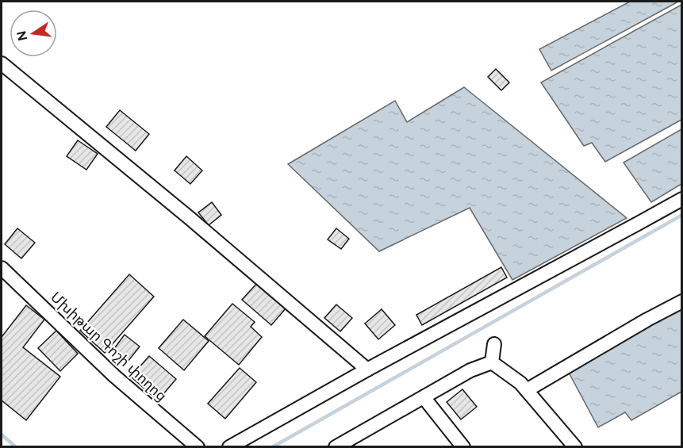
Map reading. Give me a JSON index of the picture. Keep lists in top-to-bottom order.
{
  "streets": {
    "street": ["Մխիթար Գոշի փողոց"]
  },
  "north": "left"
}
